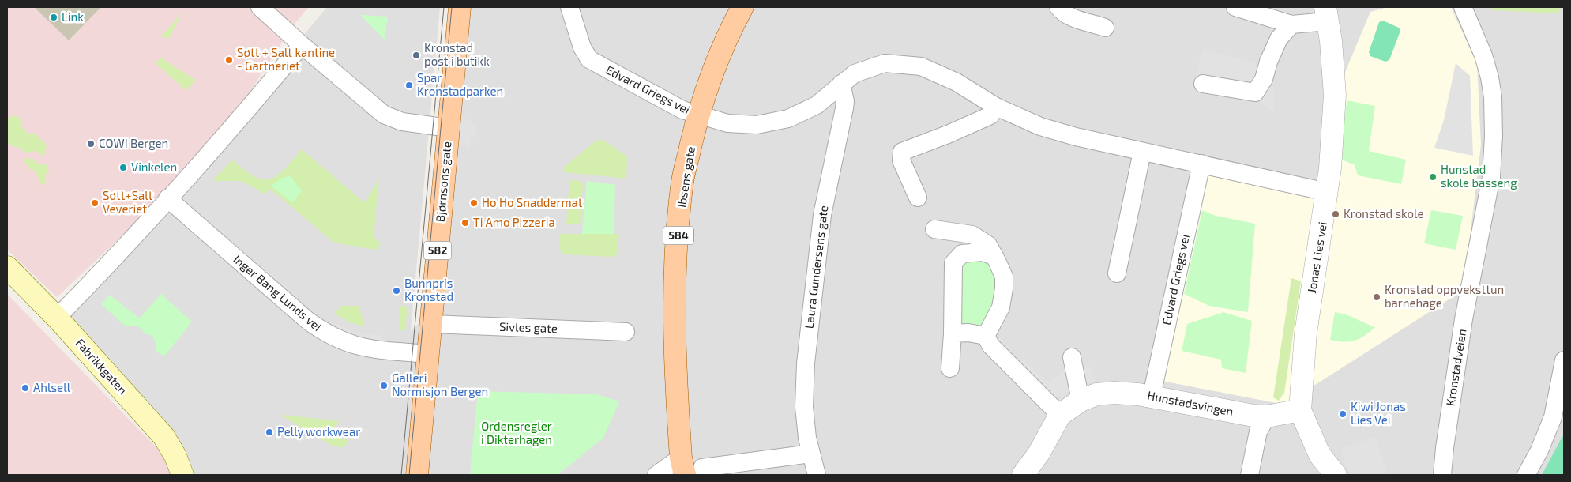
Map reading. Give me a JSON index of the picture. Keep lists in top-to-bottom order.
{
  "streets": {
    "main road": [
      "Ibsens gate",
      "Bjørnsons gate",
      "584",
      "582",
      "Fabrikkgaten"
    ],
    "street": [
      "Edvard Griegs vei",
      "Jonas Lies vei",
      "Laura Gundersens gate",
      "Inger Bang Lunds vei",
      "Sivles gate",
      "Kronstadveien",
      "Hunstadsvingen"
    ]
  },
  "crossings": [
    ["Edvard Griegs vei", "Ibsens gate"],
    ["Edvard Griegs vei", "Jonas Lies vei"],
    ["Edvard Griegs vei", "Laura Gundersens gate"],
    ["Edvard Griegs vei", "Hunstadsvingen"],
    ["Bjørnsons gate", "Inger Bang Lunds vei"],
    ["Bjørnsons gate", "Sivles gate"],
    ["Jonas Lies vei", "Hunstadsvingen"]
  ],
  "parks": ["Ordensregler i Dikterhagen"],
  "places": [
    "Link",
    "Kronstad post i butikk",
    "Søtt + Salt kantine - Gartneriet",
    "Spar Kronstadparken",
    "COWI Bergen",
    "Vinkelen",
    "Hunstad skole basseng",
    "Søtt+Salt Veveriet",
    "Ho Ho Snaddermat",
    "Kronstad skole",
    "Ti Amo Pizzeria",
    "Bunnpris Kronstad",
    "Kronstad oppveksttun barnehage",
    "Galleri Normisjon Bergen",
    "Ahlsell",
    "Kiwi Jonas Lies Vei",
    "Pelly workwear"
  ]
}
